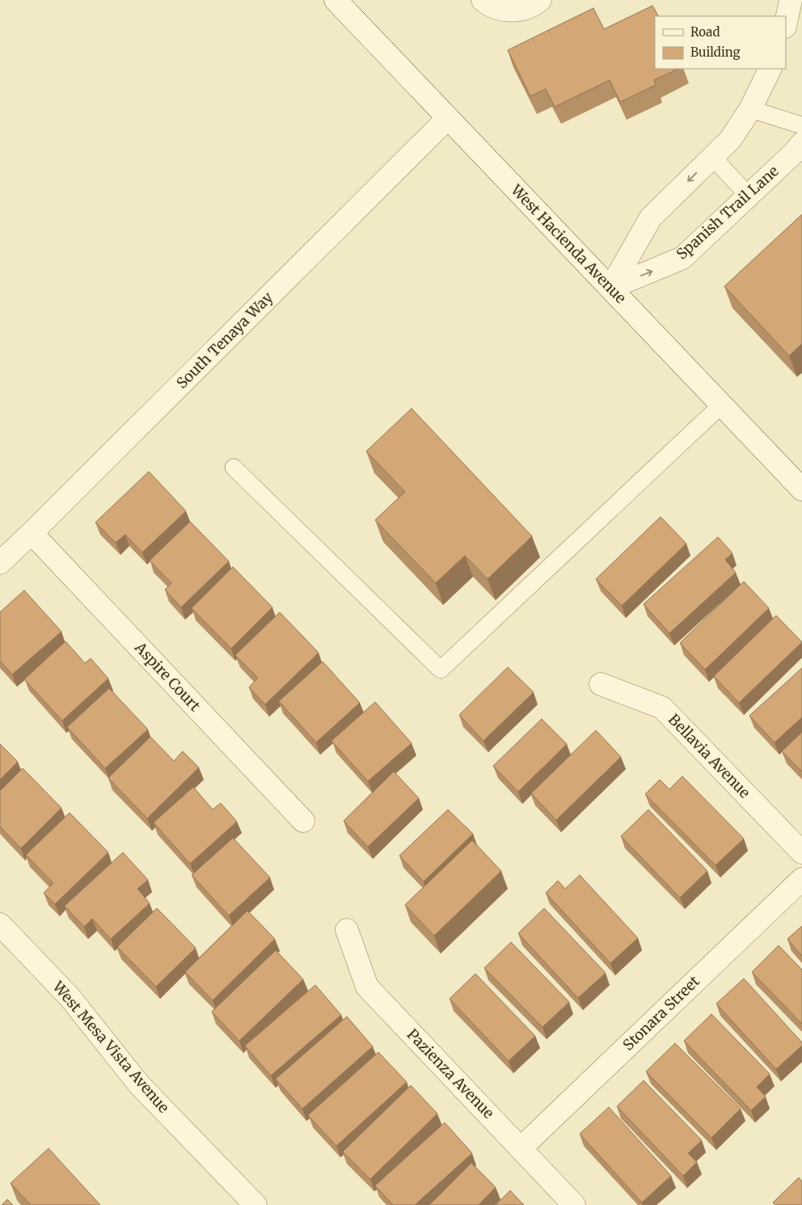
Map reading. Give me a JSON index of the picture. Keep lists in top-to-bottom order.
{
  "streets": {
    "street": [
      "Spanish Trail Lane",
      "West Hacienda Avenue",
      "South Tenaya Way",
      "Aspire Court",
      "Bellavia Avenue",
      "Stonara Street",
      "West Mesa Vista Avenue",
      "Pazienza Avenue"
    ]
  },
  "crossings": [
    ["Spanish Trail Lane", "West Hacienda Avenue"],
    ["West Hacienda Avenue", "South Tenaya Way"],
    ["South Tenaya Way", "Aspire Court"],
    ["Stonara Street", "Pazienza Avenue"]
  ],
  "legend": ["Road", "Building"]
}
